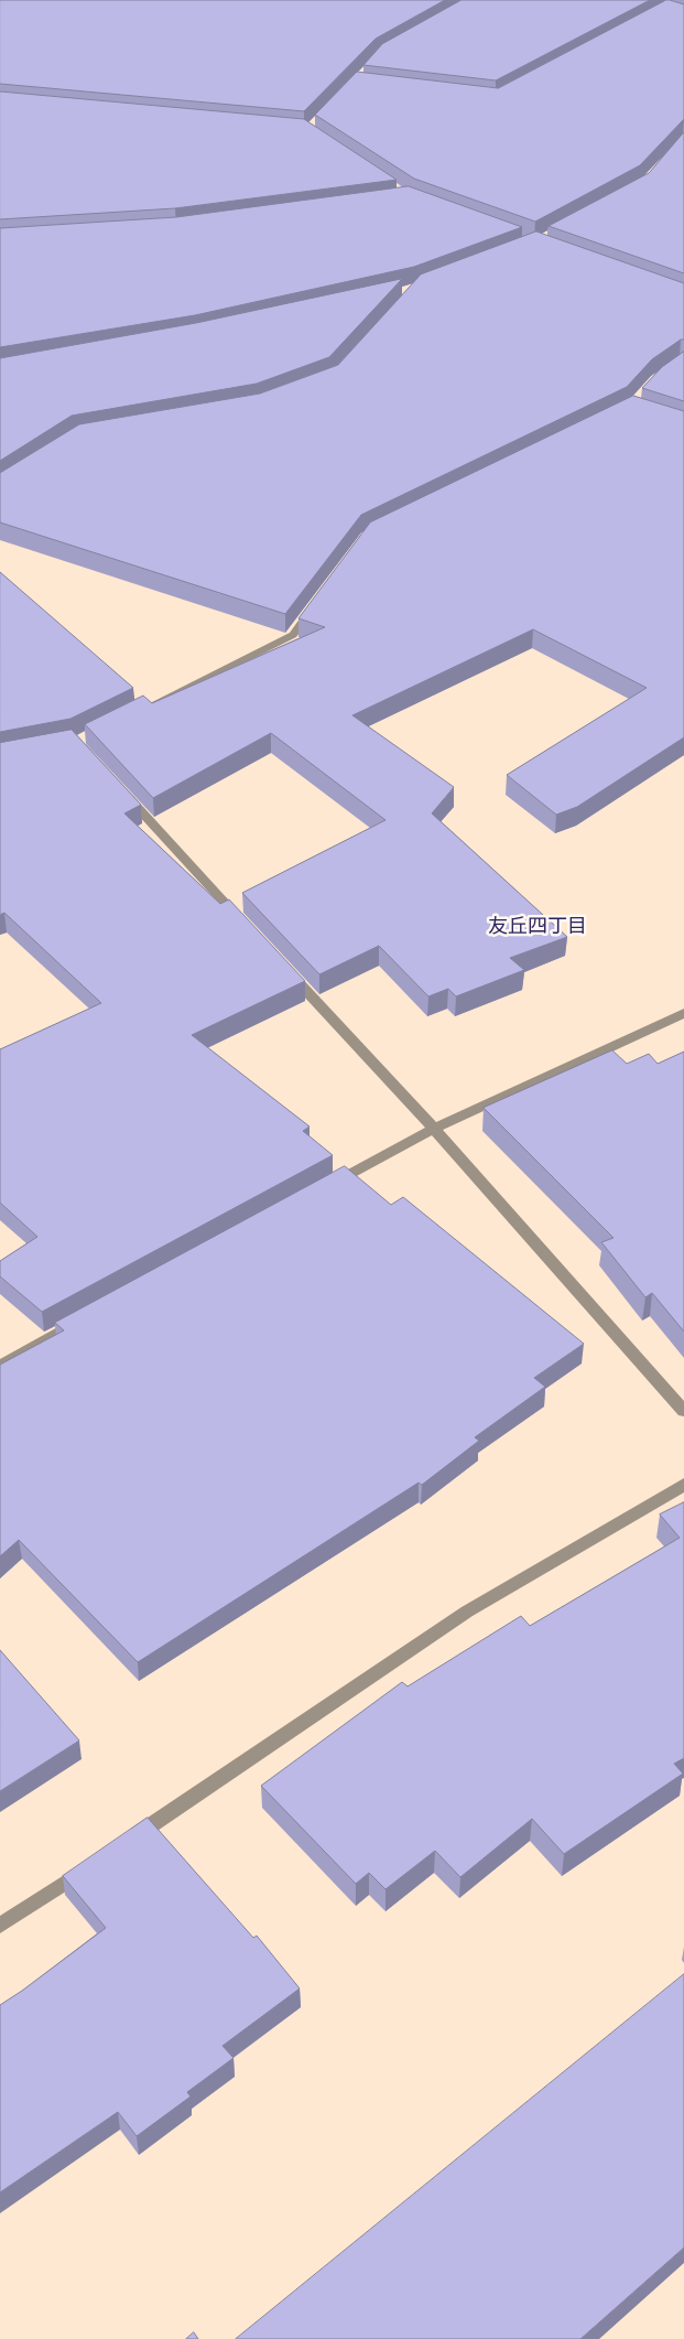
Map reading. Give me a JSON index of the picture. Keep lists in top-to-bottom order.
{
  "districts": ["友丘四丁目"]
}
